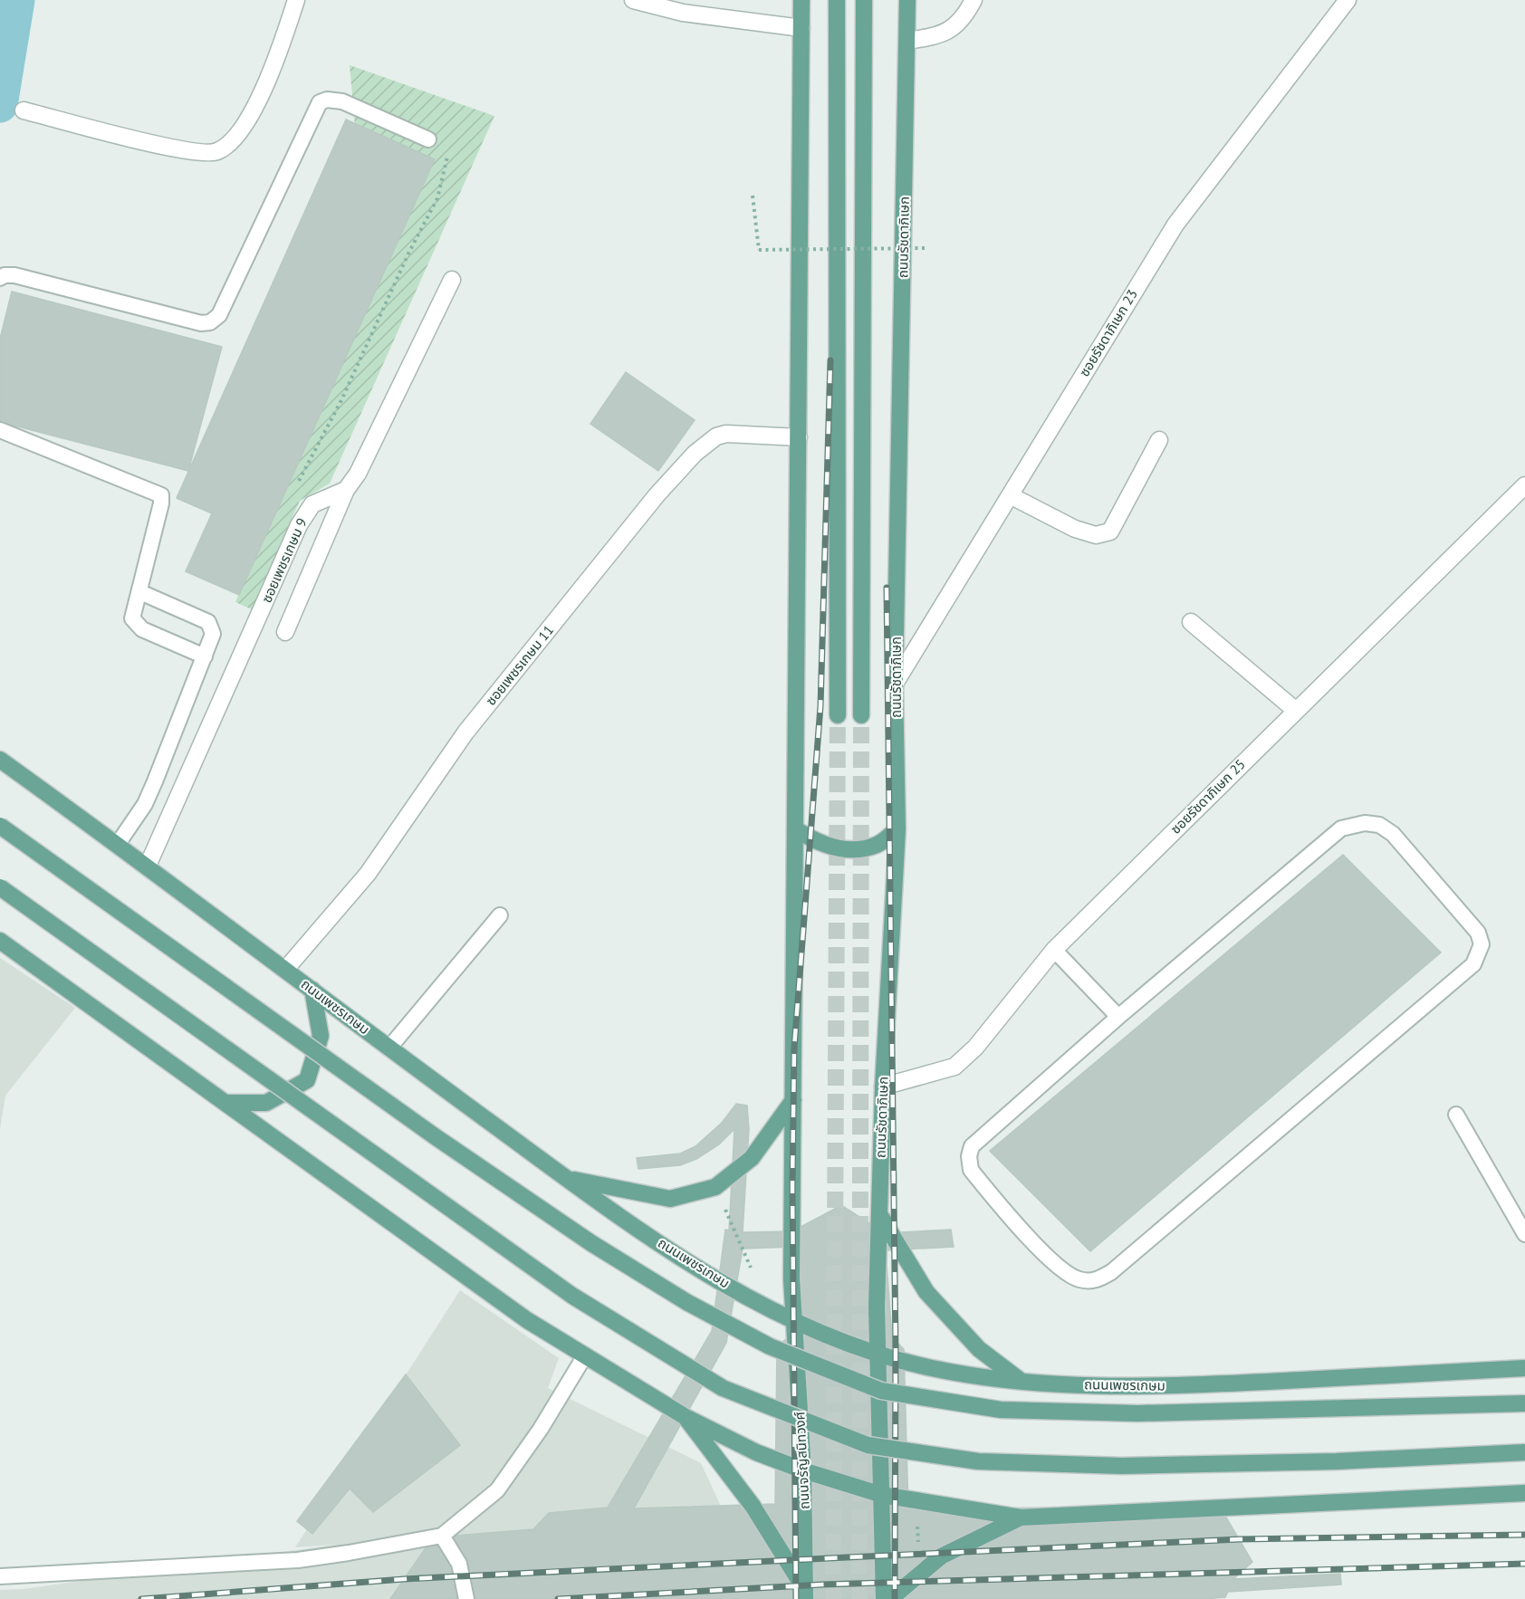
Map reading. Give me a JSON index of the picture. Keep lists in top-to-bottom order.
{
  "streets": {
    "main road": ["ถนนรัชดาภิเษก", "ถนนเพชรเกษม", "ถนนจรัญสนิทวงศ์"],
    "street": [
      "ซอยรัชดาภิเษก 23",
      "ซอยเพชรเกษม 9",
      "ซอยเพชรเกษม 11",
      "ซอยรัชดาภิเษก 25"
    ]
  },
  "crossings": [
    ["ถนนรัชดาภิเษก", "ซอยรัชดาภิเษก 23"],
    ["ถนนรัชดาภิเษก", "ซอยรัชดาภิเษก 25"],
    ["ถนนรัชดาภิเษก", "ถนนเพชรเกษม"],
    ["ซอยเพชรเกษม 9", "ถนนเพชรเกษม"],
    ["ซอยเพชรเกษม 11", "ถนนเพชรเกษม"],
    ["ถนนเพชรเกษม", "ถนนจรัญสนิทวงศ์"]
  ]
}
